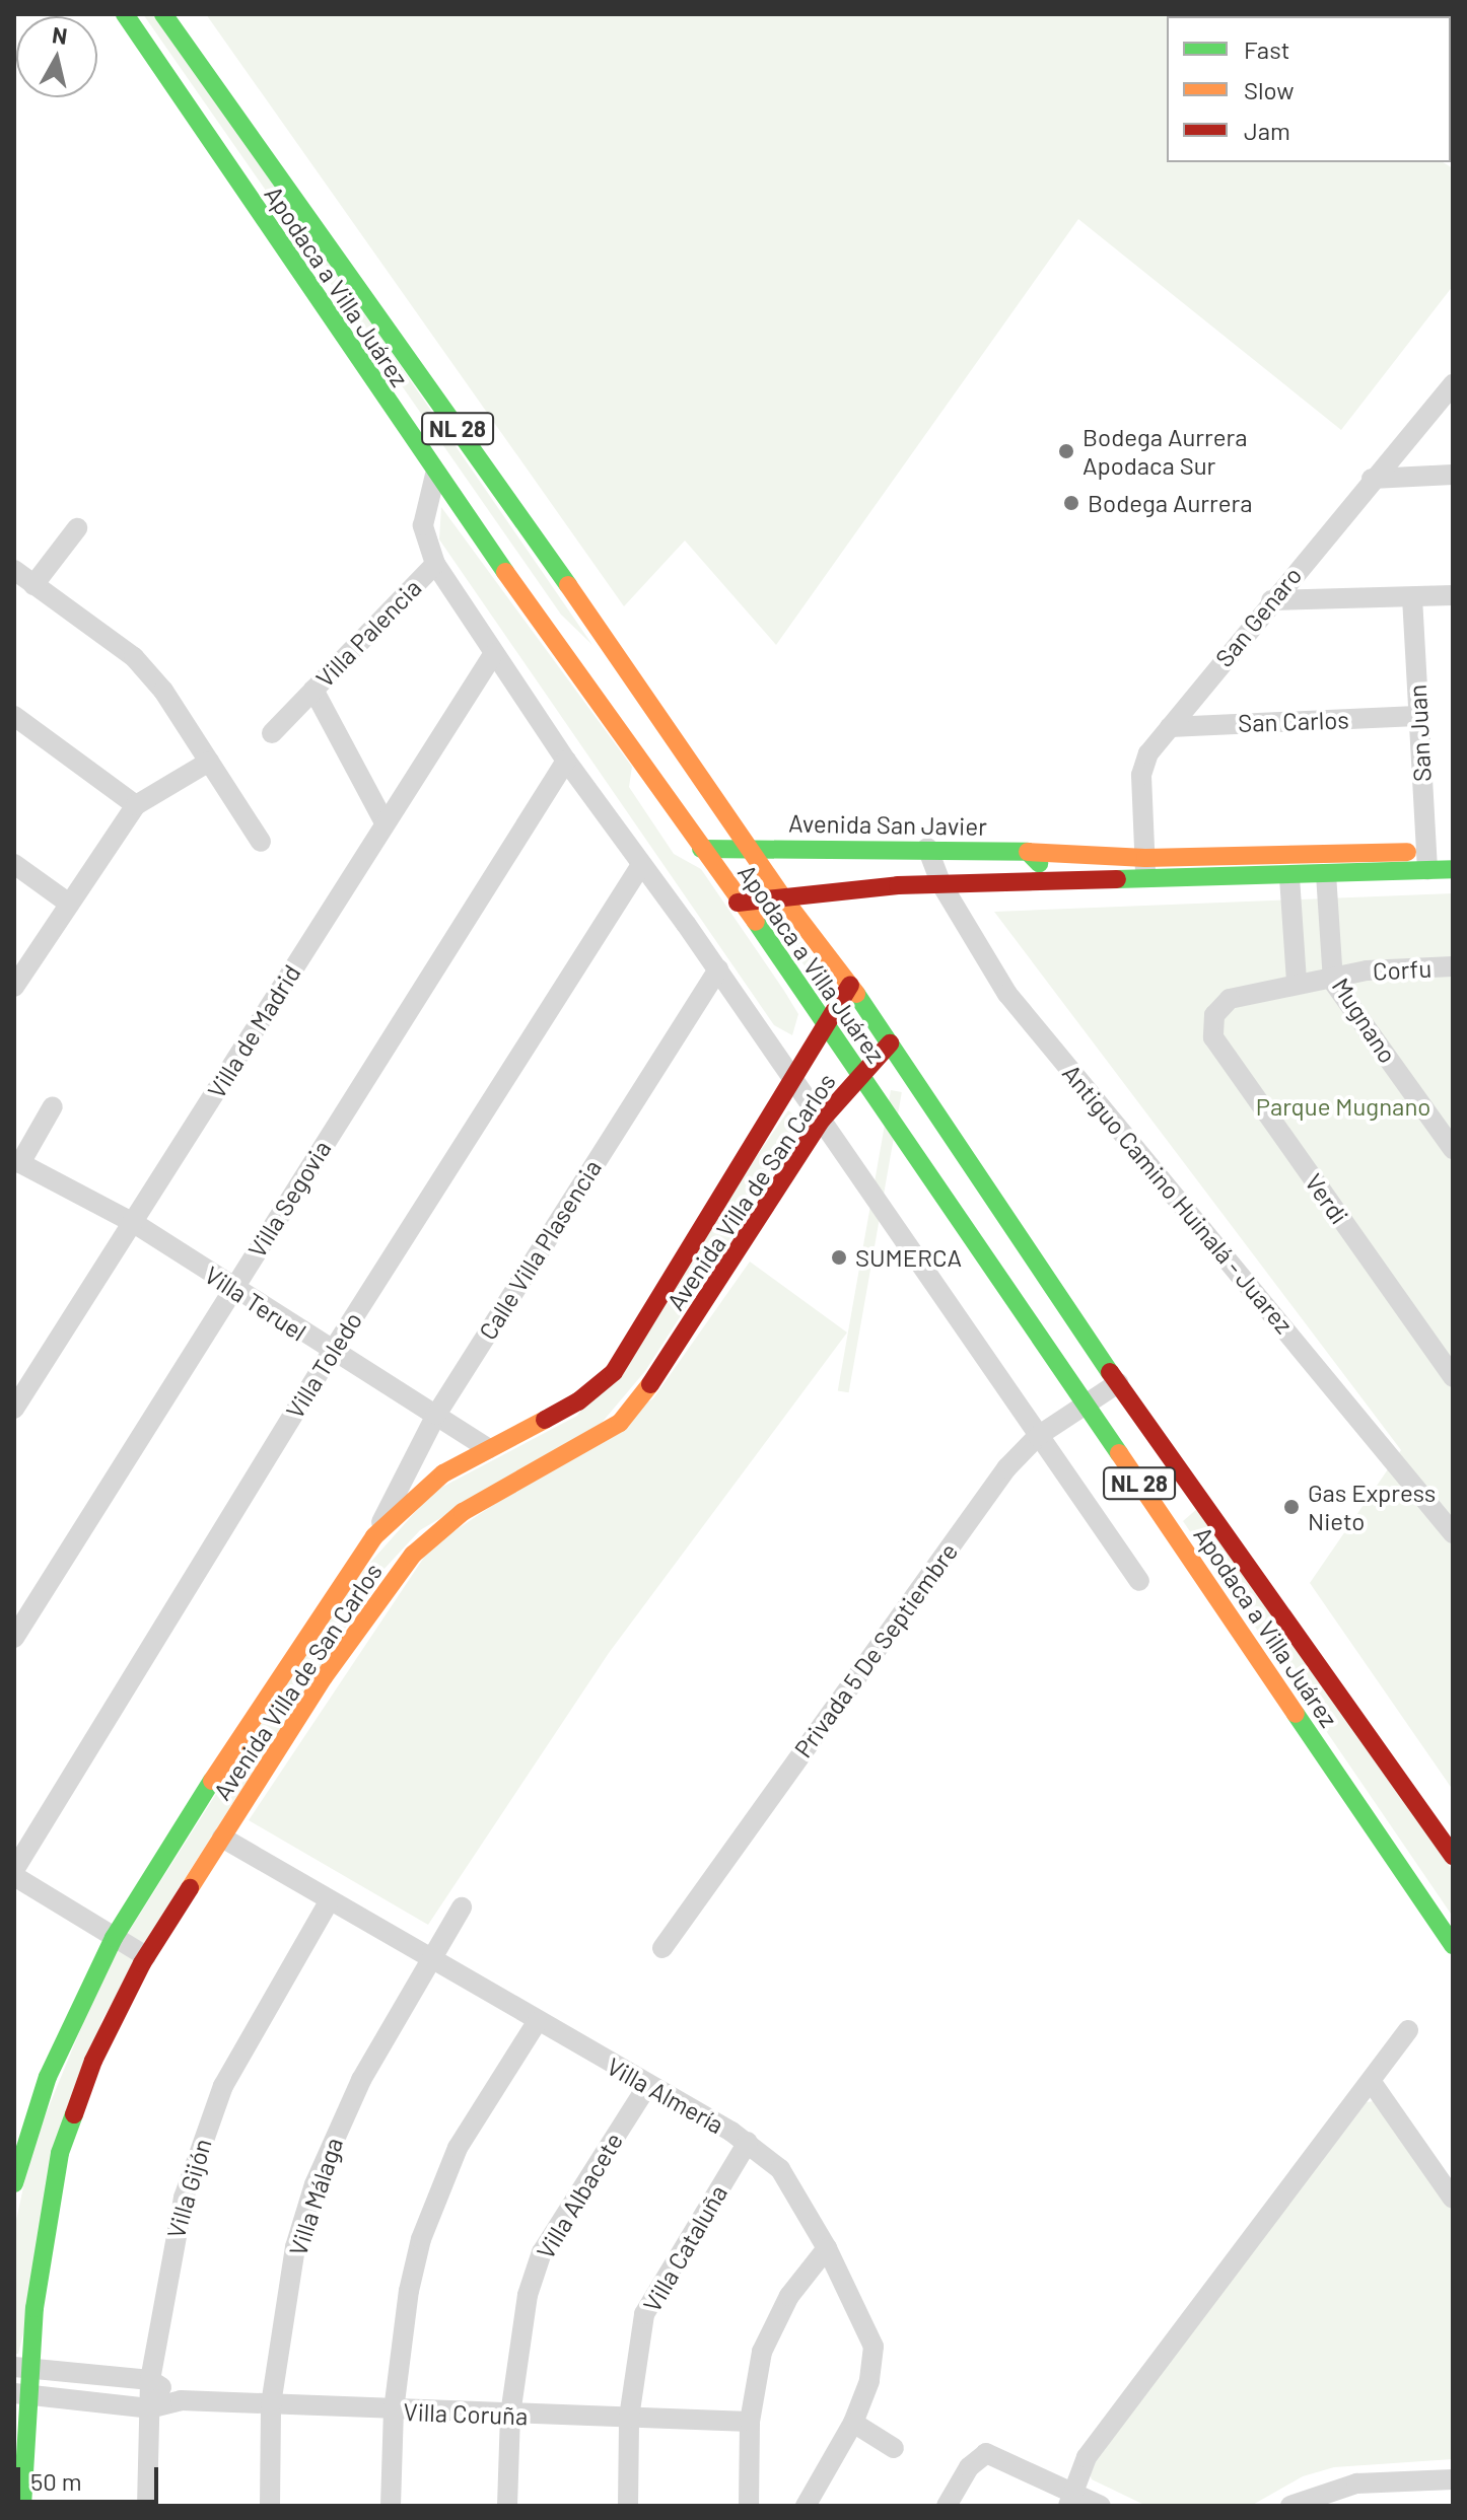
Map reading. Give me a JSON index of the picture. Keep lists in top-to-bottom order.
{
  "streets": {
    "main road": [
      "Apodaca a Villa Juárez",
      "NL 28",
      "Avenida San Javier",
      "Avenida Villa de San Carlos"
    ],
    "street": [
      "San Genaro",
      "Villa Palencia",
      "San Carlos",
      "San Juan",
      "Corfu",
      "Mugnano",
      "Villa de Madrid",
      "Villa Segovia",
      "Antiguo Camino Huinalá - Juarez",
      "Verdi",
      "Calle Villa Plasencia",
      "Villa Teruel",
      "Villa Toledo",
      "Privada 5 De Septiembre",
      "Villa Almería",
      "Villa Gijón",
      "Villa Albacete",
      "Villa Málaga",
      "Villa Cataluña",
      "Villa Coruña"
    ]
  },
  "crossings": [
    ["Apodaca a Villa Juárez", "Villa Palencia"],
    ["Apodaca a Villa Juárez", "Avenida San Javier"],
    ["Apodaca a Villa Juárez", "Avenida Villa de San Carlos"],
    ["Apodaca a Villa Juárez", "Privada 5 De Septiembre"],
    ["San Genaro", "San Carlos"],
    ["San Genaro", "Avenida San Javier"],
    ["San Carlos", "San Juan"],
    ["San Juan", "Avenida San Javier"],
    ["Avenida San Javier", "Antiguo Camino Huinalá - Juarez"],
    ["Corfu", "Mugnano"],
    ["Corfu", "Verdi"],
    ["Villa de Madrid", "Villa Teruel"],
    ["Avenida Villa de San Carlos", "Calle Villa Plasencia"],
    ["Avenida Villa de San Carlos", "Villa Teruel"],
    ["Avenida Villa de San Carlos", "Villa Almería"],
    ["Avenida Villa de San Carlos", "Villa Coruña"],
    ["Villa Segovia", "Villa Teruel"],
    ["Calle Villa Plasencia", "Villa Teruel"],
    ["Villa Teruel", "Villa Toledo"],
    ["Villa Almería", "Villa Gijón"],
    ["Villa Almería", "Villa Albacete"],
    ["Villa Almería", "Villa Málaga"],
    ["Villa Almería", "Villa Cataluña"],
    ["Villa Gijón", "Villa Coruña"],
    ["Villa Albacete", "Villa Coruña"],
    ["Villa Málaga", "Villa Coruña"],
    ["Villa Cataluña", "Villa Coruña"]
  ],
  "parks": ["Parque Mugnano"],
  "places": [
    "Bodega Aurrera Apodaca Sur",
    "Bodega Aurrera",
    "SUMERCA",
    "Gas Express Nieto"
  ],
  "legend": ["Fast", "Slow", "Jam"],
  "scale_bar": "50 m",
  "north": "top"
}
